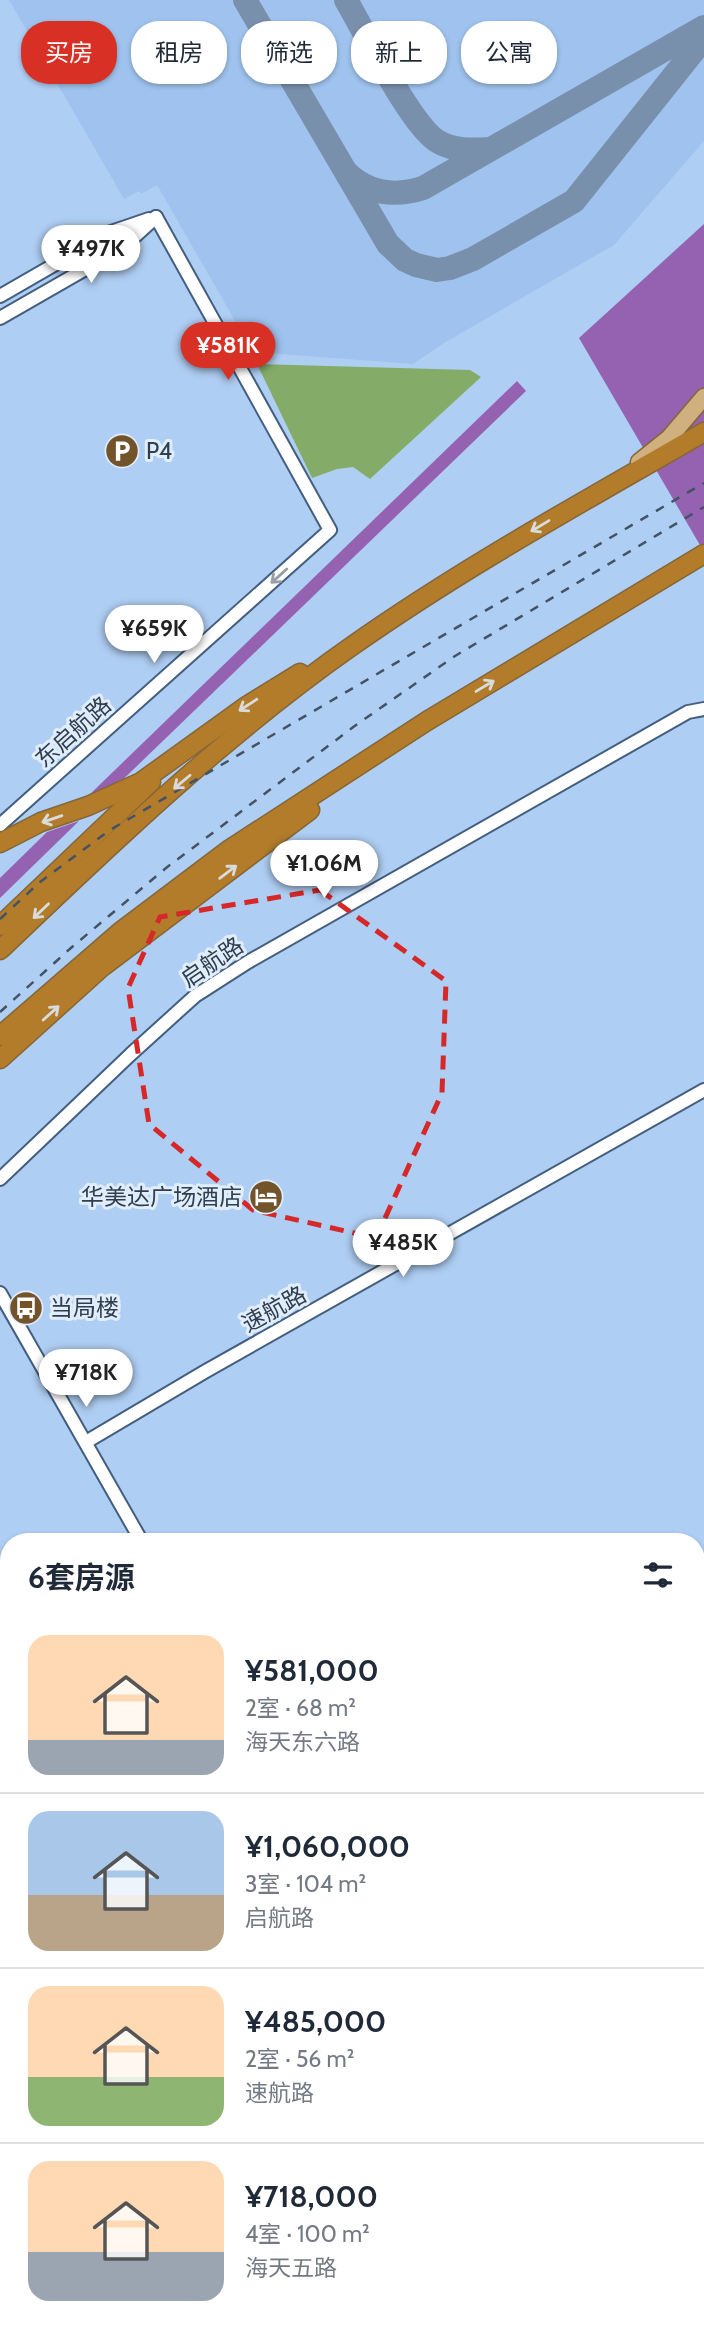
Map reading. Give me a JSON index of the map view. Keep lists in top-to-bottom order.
{
  "streets": {
    "street": ["东启航路", "启航路", "速航路"]
  },
  "places": {
    "parking": ["P4"],
    "hotel": ["华美达广场酒店"],
    "bus stop": ["当局楼"]
  },
  "page": {
    "chip": [
      "买房",
      "租房",
      "筛选",
      "新上",
      "公寓"
    ],
    "price": [
      "¥497K",
      "¥581K",
      "¥659K",
      "¥1.06M",
      "¥485K",
      "¥718K"
    ],
    "heading": "6套房源",
    "list": [
      {
        "name": "¥581,000",
        "note": "2室 · 68 m² · 海天东六路"
      },
      {
        "name": "¥1,060,000",
        "note": "3室 · 104 m² · 启航路"
      },
      {
        "name": "¥485,000",
        "note": "2室 · 56 m² · 速航路"
      },
      {
        "name": "¥718,000",
        "note": "4室 · 100 m² · 海天五路"
      }
    ]
  }
}
